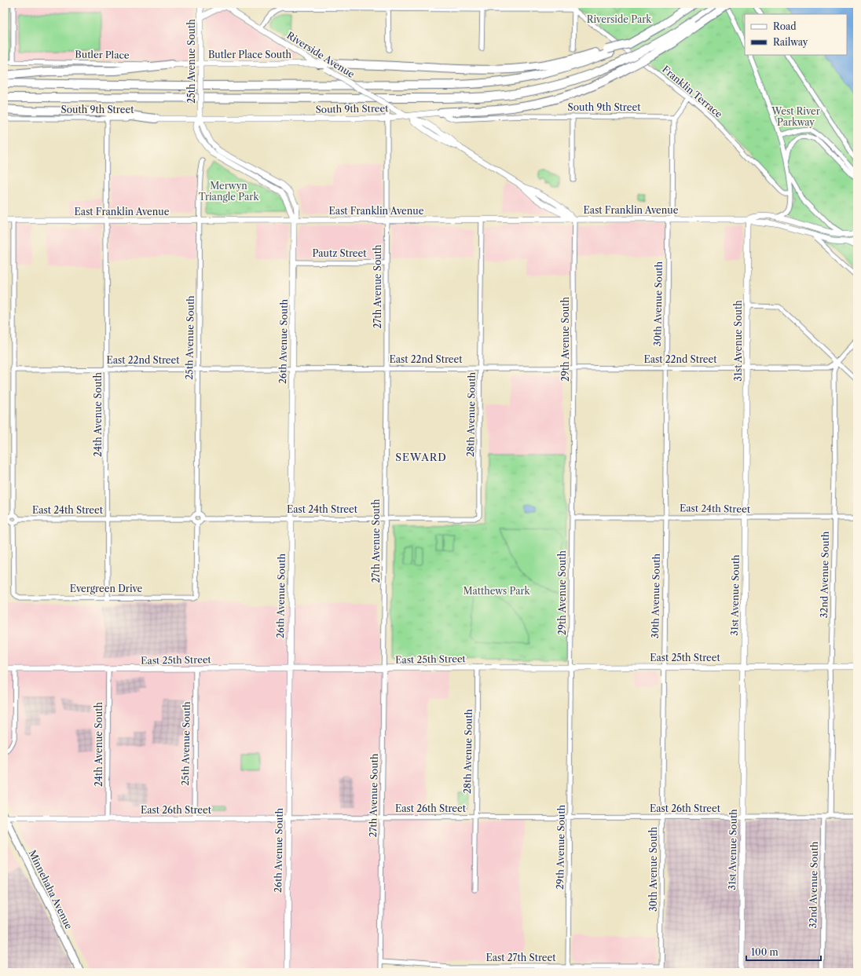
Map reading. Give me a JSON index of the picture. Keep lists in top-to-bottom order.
{
  "streets": {
    "main road": ["Minnehaha Avenue"],
    "street": [
      "Butler Place",
      "Butler Place South",
      "Riverside Avenue",
      "25th Avenue South",
      "Franklin Terrace",
      "South 9th Street",
      "East Franklin Avenue",
      "Pautz Street",
      "27th Avenue South",
      "30th Avenue South",
      "29th Avenue South",
      "31st Avenue South",
      "26th Avenue South",
      "East 22nd Street",
      "24th Avenue South",
      "28th Avenue South",
      "East 24th Street",
      "32nd Avenue South",
      "Evergreen Drive",
      "East 25th Street",
      "East 26th Street",
      "East 27th Street"
    ]
  },
  "crossings": [
    ["Butler Place", "Butler Place South"],
    ["Butler Place", "25th Avenue South"],
    ["Butler Place South", "Riverside Avenue"],
    ["Butler Place South", "25th Avenue South"],
    ["Riverside Avenue", "South 9th Street"],
    ["Riverside Avenue", "East Franklin Avenue"],
    ["Riverside Avenue", "27th Avenue South"],
    ["Riverside Avenue", "29th Avenue South"],
    ["25th Avenue South", "South 9th Street"],
    ["25th Avenue South", "East Franklin Avenue"],
    ["25th Avenue South", "26th Avenue South"],
    ["25th Avenue South", "East 22nd Street"],
    ["25th Avenue South", "East 24th Street"],
    ["25th Avenue South", "Evergreen Drive"],
    ["25th Avenue South", "East 25th Street"],
    ["25th Avenue South", "East 26th Street"],
    ["South 9th Street", "27th Avenue South"],
    ["South 9th Street", "30th Avenue South"],
    ["South 9th Street", "26th Avenue South"],
    ["South 9th Street", "24th Avenue South"],
    ["East Franklin Avenue", "27th Avenue South"],
    ["East Franklin Avenue", "30th Avenue South"],
    ["East Franklin Avenue", "29th Avenue South"],
    ["East Franklin Avenue", "31st Avenue South"],
    ["East Franklin Avenue", "26th Avenue South"],
    ["East Franklin Avenue", "24th Avenue South"],
    ["East Franklin Avenue", "28th Avenue South"],
    ["Pautz Street", "27th Avenue South"],
    ["Pautz Street", "26th Avenue South"],
    ["27th Avenue South", "East 22nd Street"],
    ["27th Avenue South", "East 24th Street"],
    ["27th Avenue South", "East 25th Street"],
    ["27th Avenue South", "East 26th Street"],
    ["27th Avenue South", "East 27th Street"],
    ["30th Avenue South", "East 22nd Street"],
    ["30th Avenue South", "East 24th Street"],
    ["30th Avenue South", "East 25th Street"],
    ["30th Avenue South", "East 26th Street"],
    ["30th Avenue South", "East 27th Street"],
    ["29th Avenue South", "East 22nd Street"],
    ["29th Avenue South", "East 24th Street"],
    ["29th Avenue South", "East 25th Street"],
    ["29th Avenue South", "East 26th Street"],
    ["29th Avenue South", "East 27th Street"],
    ["31st Avenue South", "East 22nd Street"],
    ["31st Avenue South", "East 24th Street"],
    ["31st Avenue South", "East 25th Street"],
    ["31st Avenue South", "East 26th Street"],
    ["26th Avenue South", "East 22nd Street"],
    ["26th Avenue South", "East 24th Street"],
    ["26th Avenue South", "East 25th Street"],
    ["26th Avenue South", "East 26th Street"],
    ["East 22nd Street", "24th Avenue South"],
    ["East 22nd Street", "28th Avenue South"],
    ["East 22nd Street", "32nd Avenue South"],
    ["24th Avenue South", "East 24th Street"],
    ["24th Avenue South", "Evergreen Drive"],
    ["24th Avenue South", "East 25th Street"],
    ["24th Avenue South", "East 26th Street"],
    ["28th Avenue South", "East 24th Street"],
    ["28th Avenue South", "East 25th Street"],
    ["28th Avenue South", "East 26th Street"],
    ["East 24th Street", "32nd Avenue South"],
    ["East 24th Street", "Evergreen Drive"],
    ["32nd Avenue South", "East 25th Street"],
    ["32nd Avenue South", "East 26th Street"],
    ["East 26th Street", "Minnehaha Avenue"]
  ],
  "districts": ["SEWARD"],
  "parks": [
    "Riverside Park",
    "West River Parkway",
    "Merwyn Triangle Park",
    "Matthews Park"
  ],
  "legend": ["Road", "Railway"],
  "scale_bar": "100 m"
}
